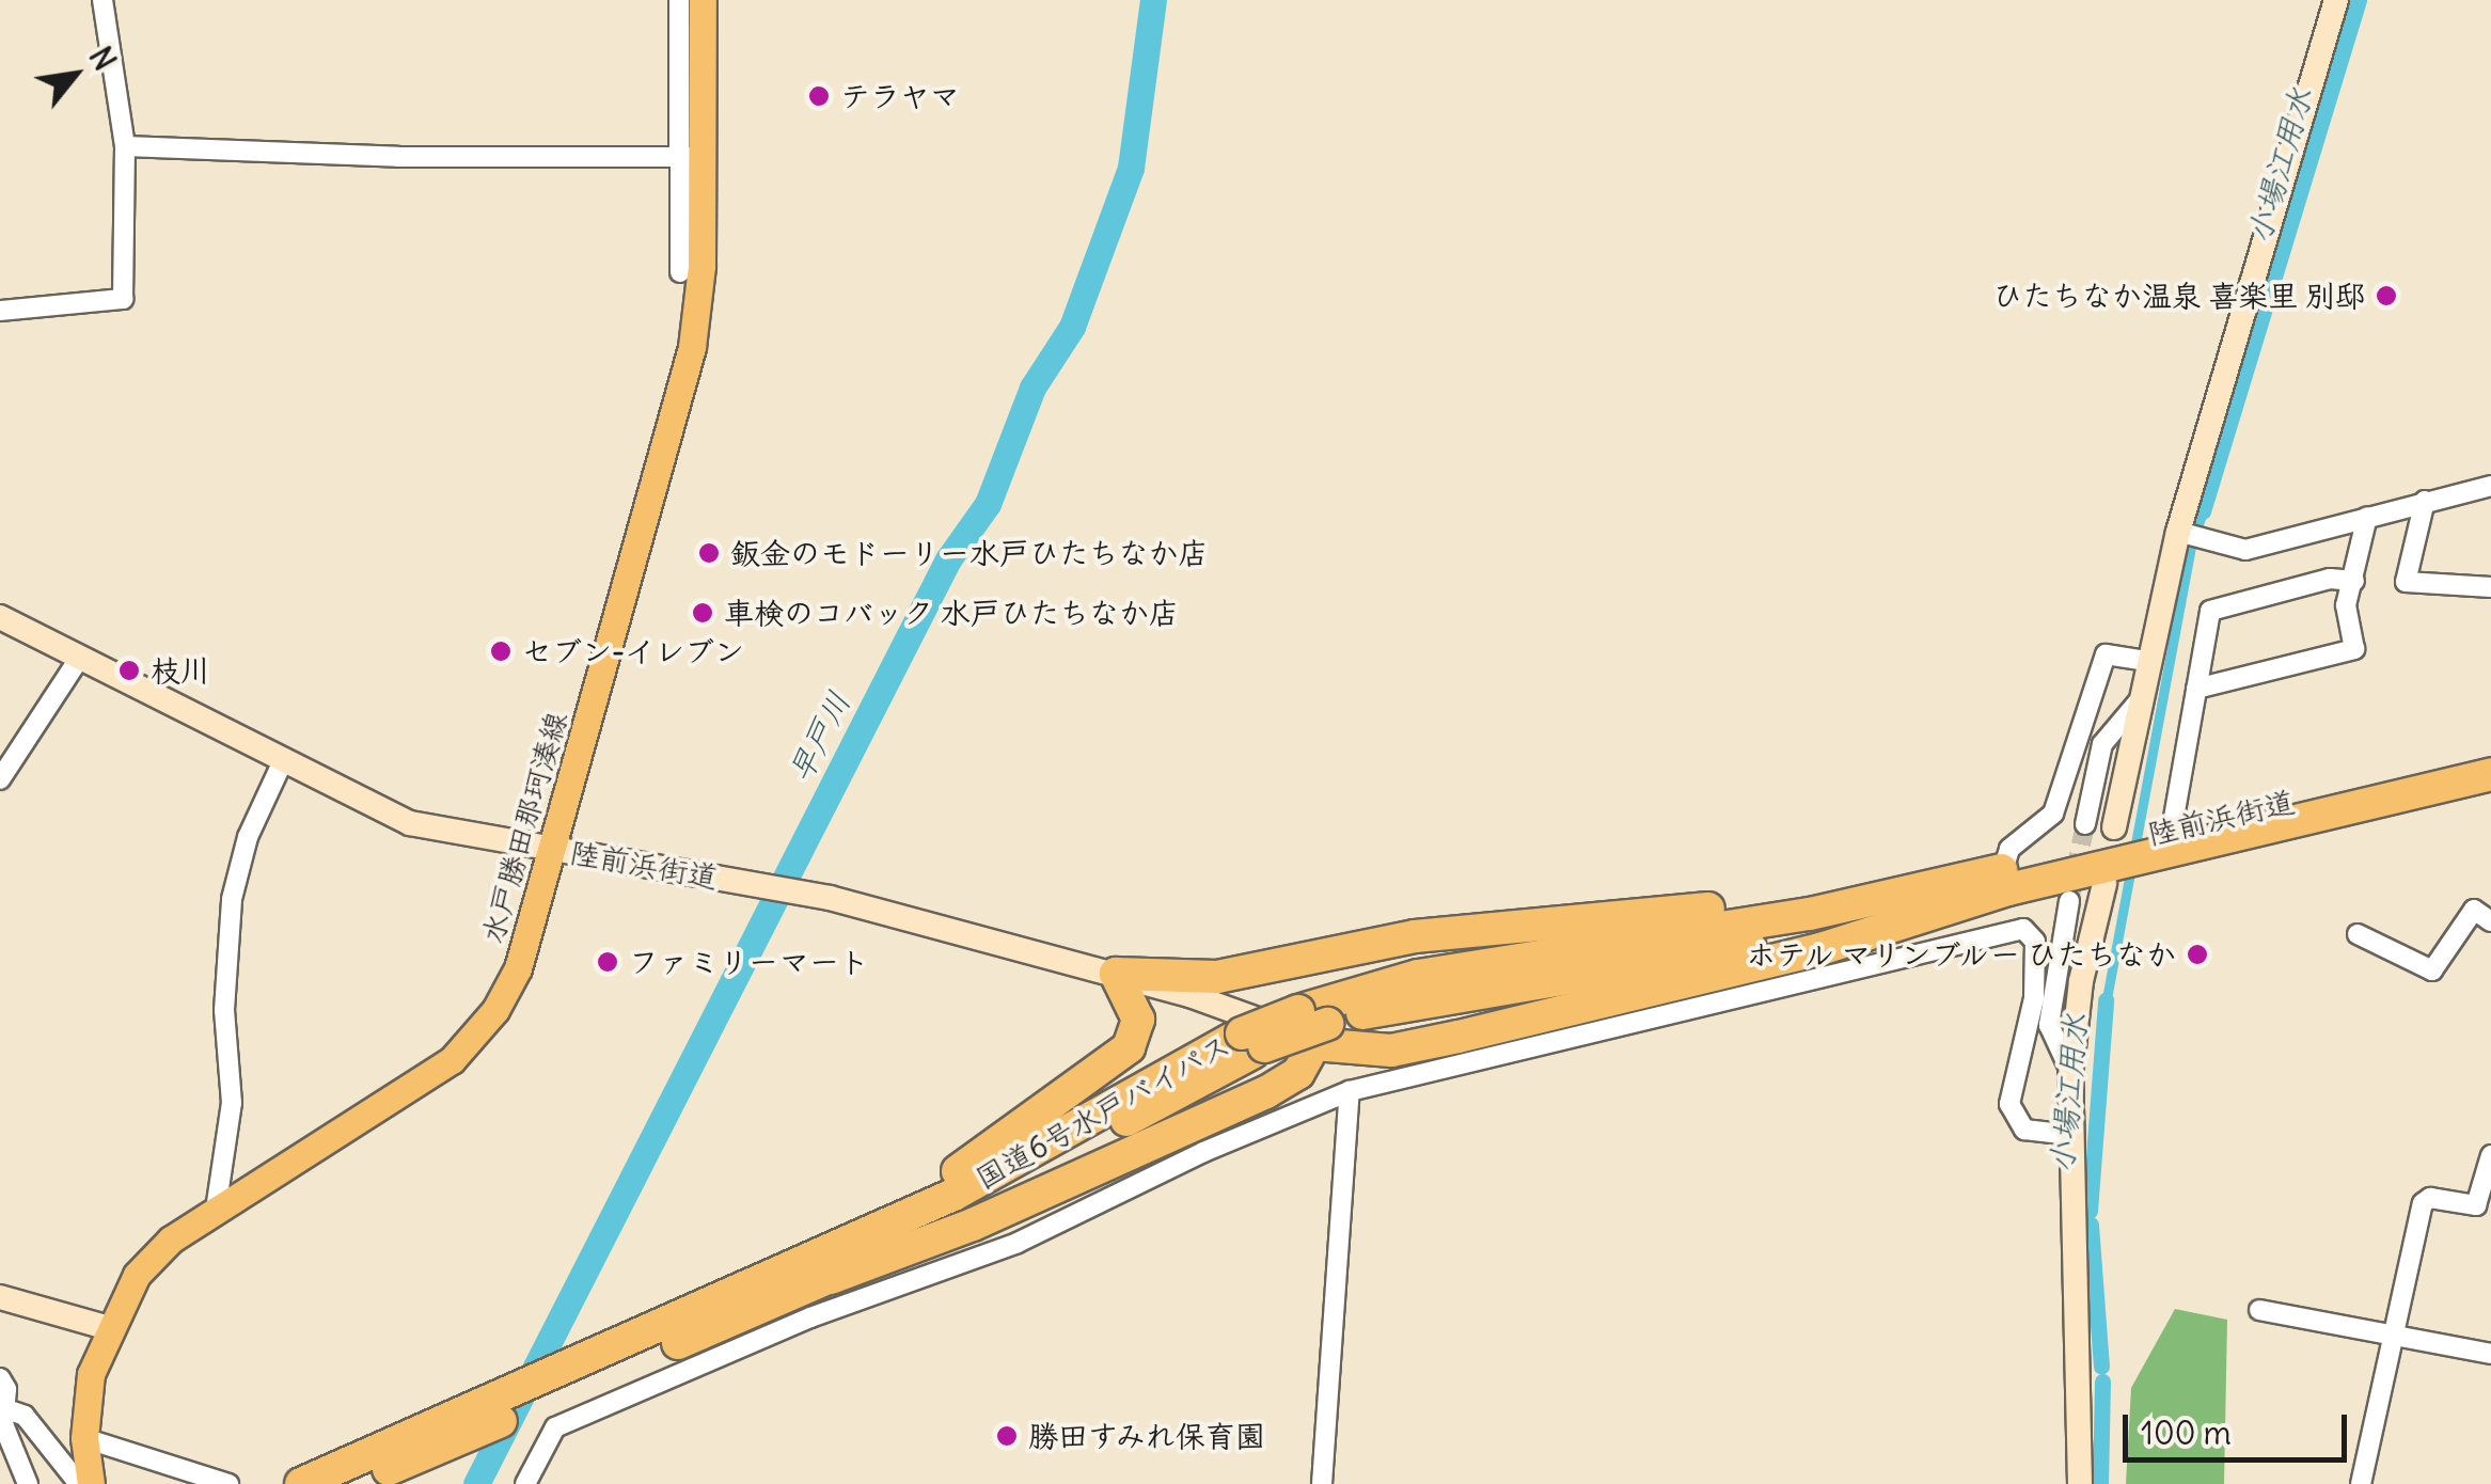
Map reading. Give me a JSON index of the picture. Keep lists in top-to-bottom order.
{
  "streets": {
    "highway": ["陸前浜街道", "国道6号水戸バイパス"],
    "main road": ["水戸勝田那珂湊線"]
  },
  "crossings": [
    ["陸前浜街道", "水戸勝田那珂湊線"],
    ["陸前浜街道", "国道6号水戸バイパス"]
  ],
  "water": ["小場江用水", "早戸川"],
  "places": [
    "テラヤマ",
    "ひたちなか温泉 喜楽里 別邸",
    "鈑金のモドーリー水戸ひたちなか店",
    "車検のコバック 水戸ひたちなか店",
    "セブン-イレブン",
    "枝川",
    "ホテル マリンブルー ひたちなか",
    "ファミリーマート",
    "勝田すみれ保育園"
  ],
  "scale_bar": "100 m",
  "north": "top right"
}
